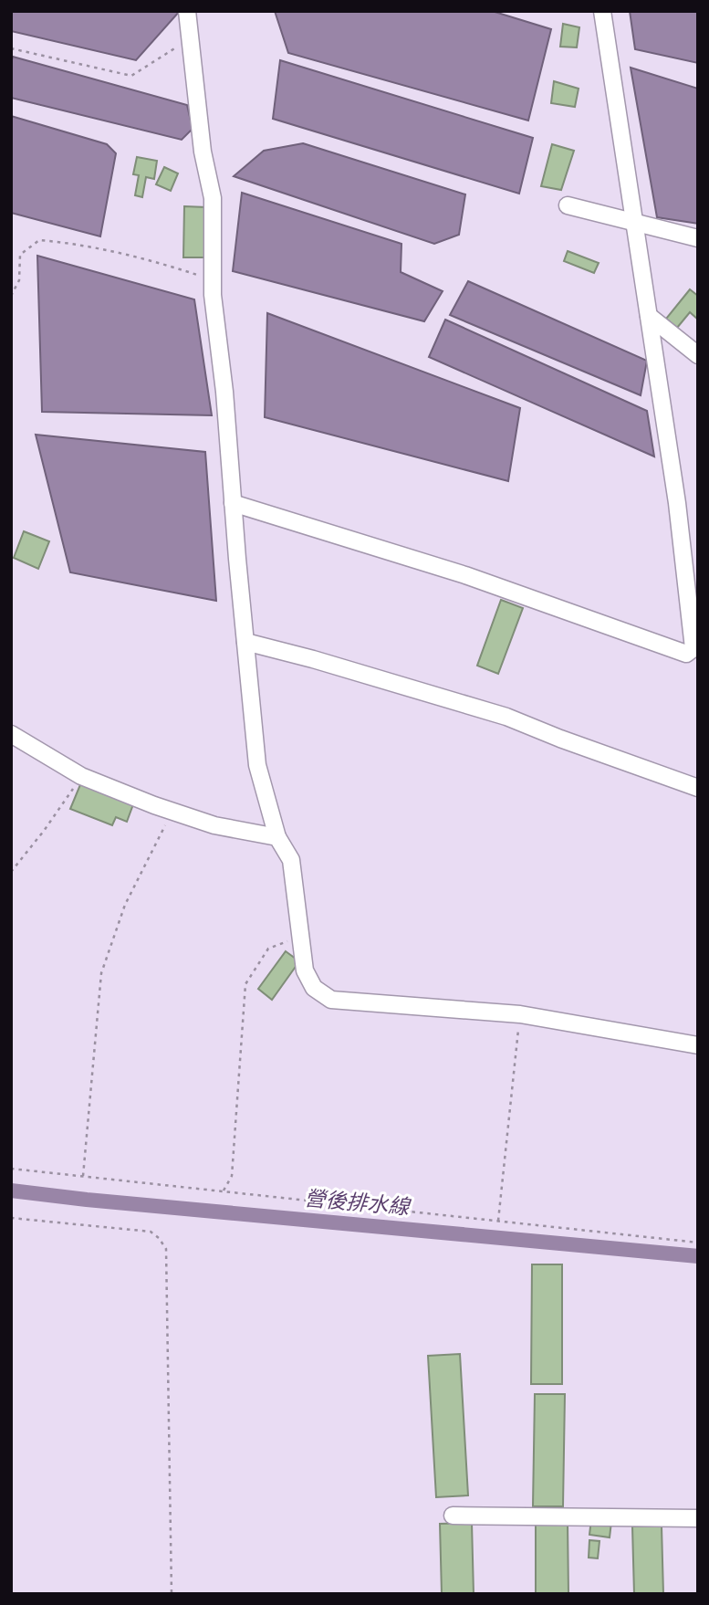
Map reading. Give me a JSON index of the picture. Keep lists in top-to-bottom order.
{
  "water": ["營後排水線"]
}
